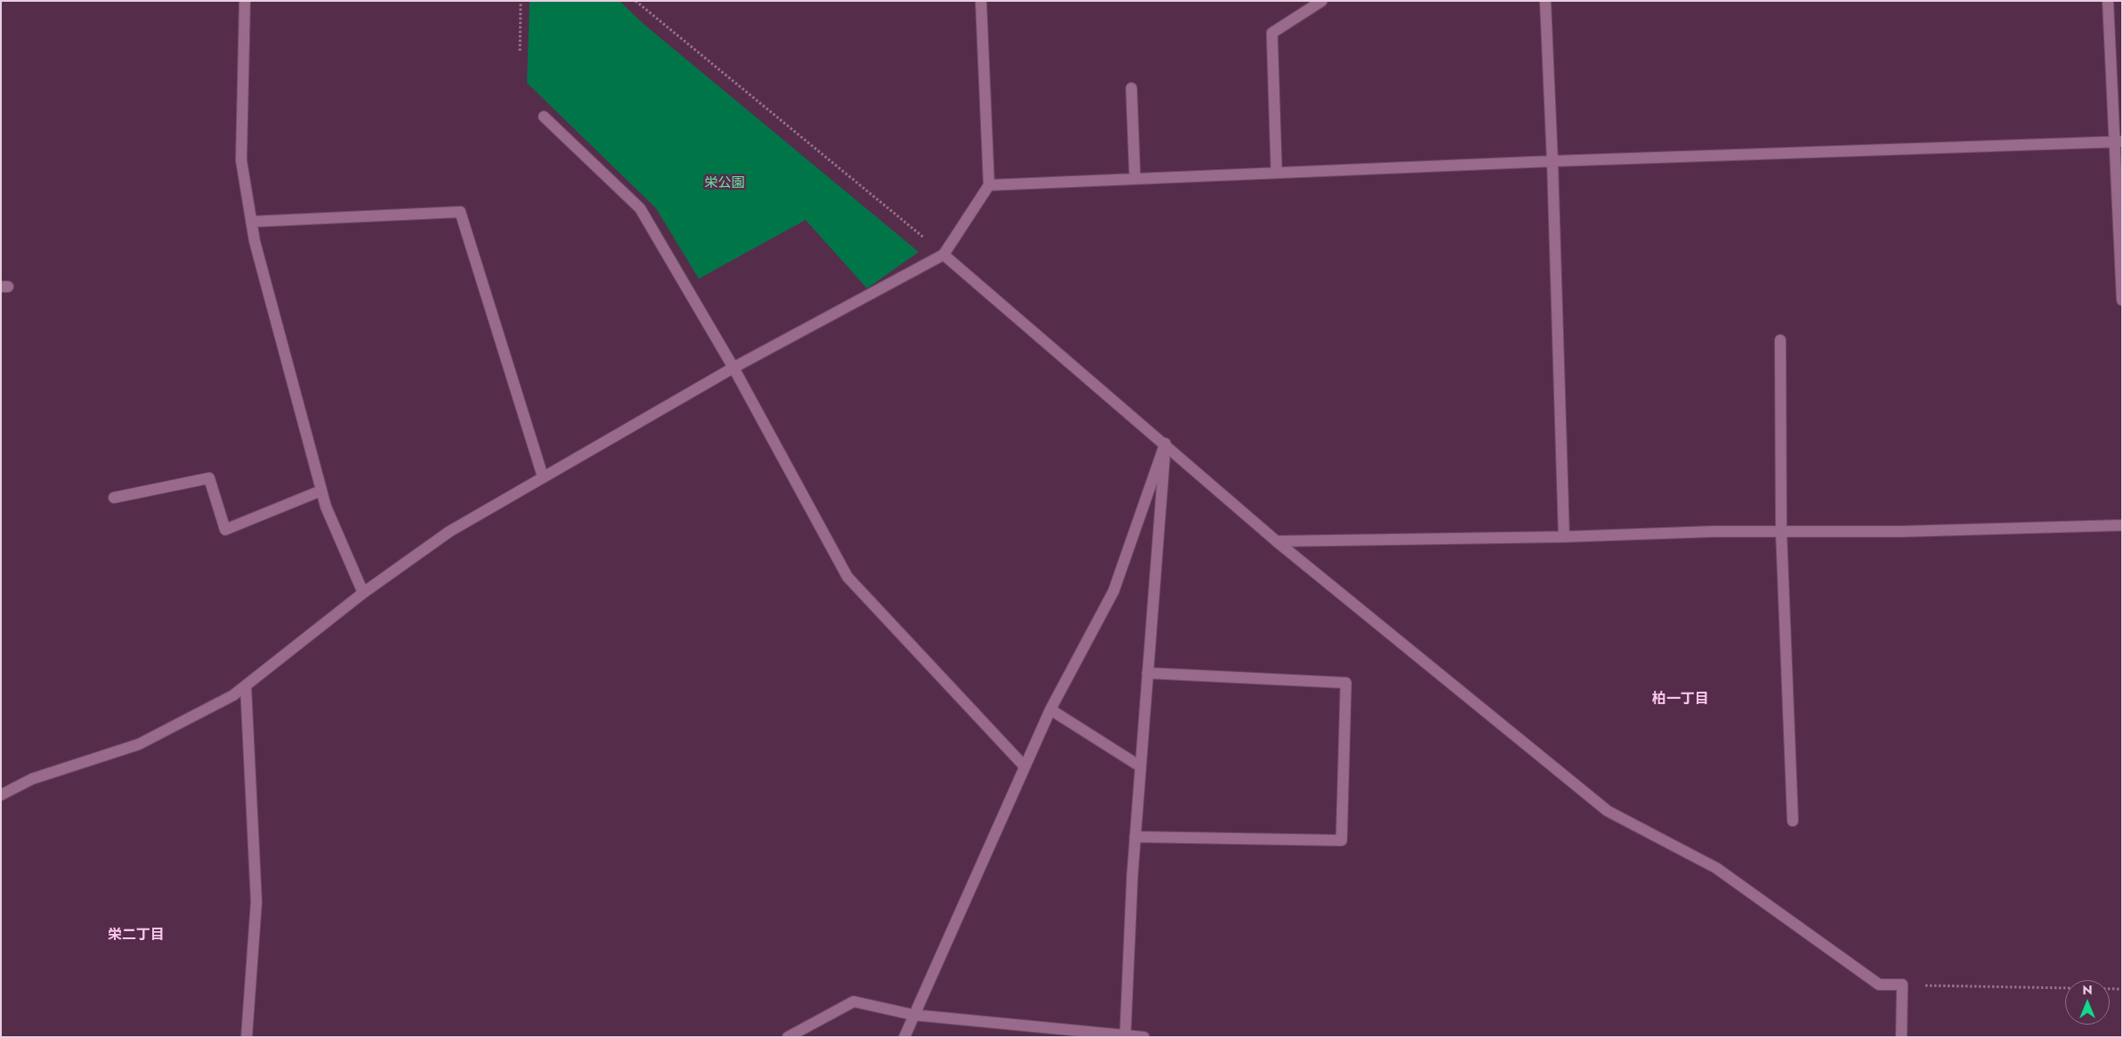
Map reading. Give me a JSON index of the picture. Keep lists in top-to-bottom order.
{
  "districts": ["柏一丁目", "栄二丁目"],
  "parks": ["栄公園"],
  "north": "top"
}
